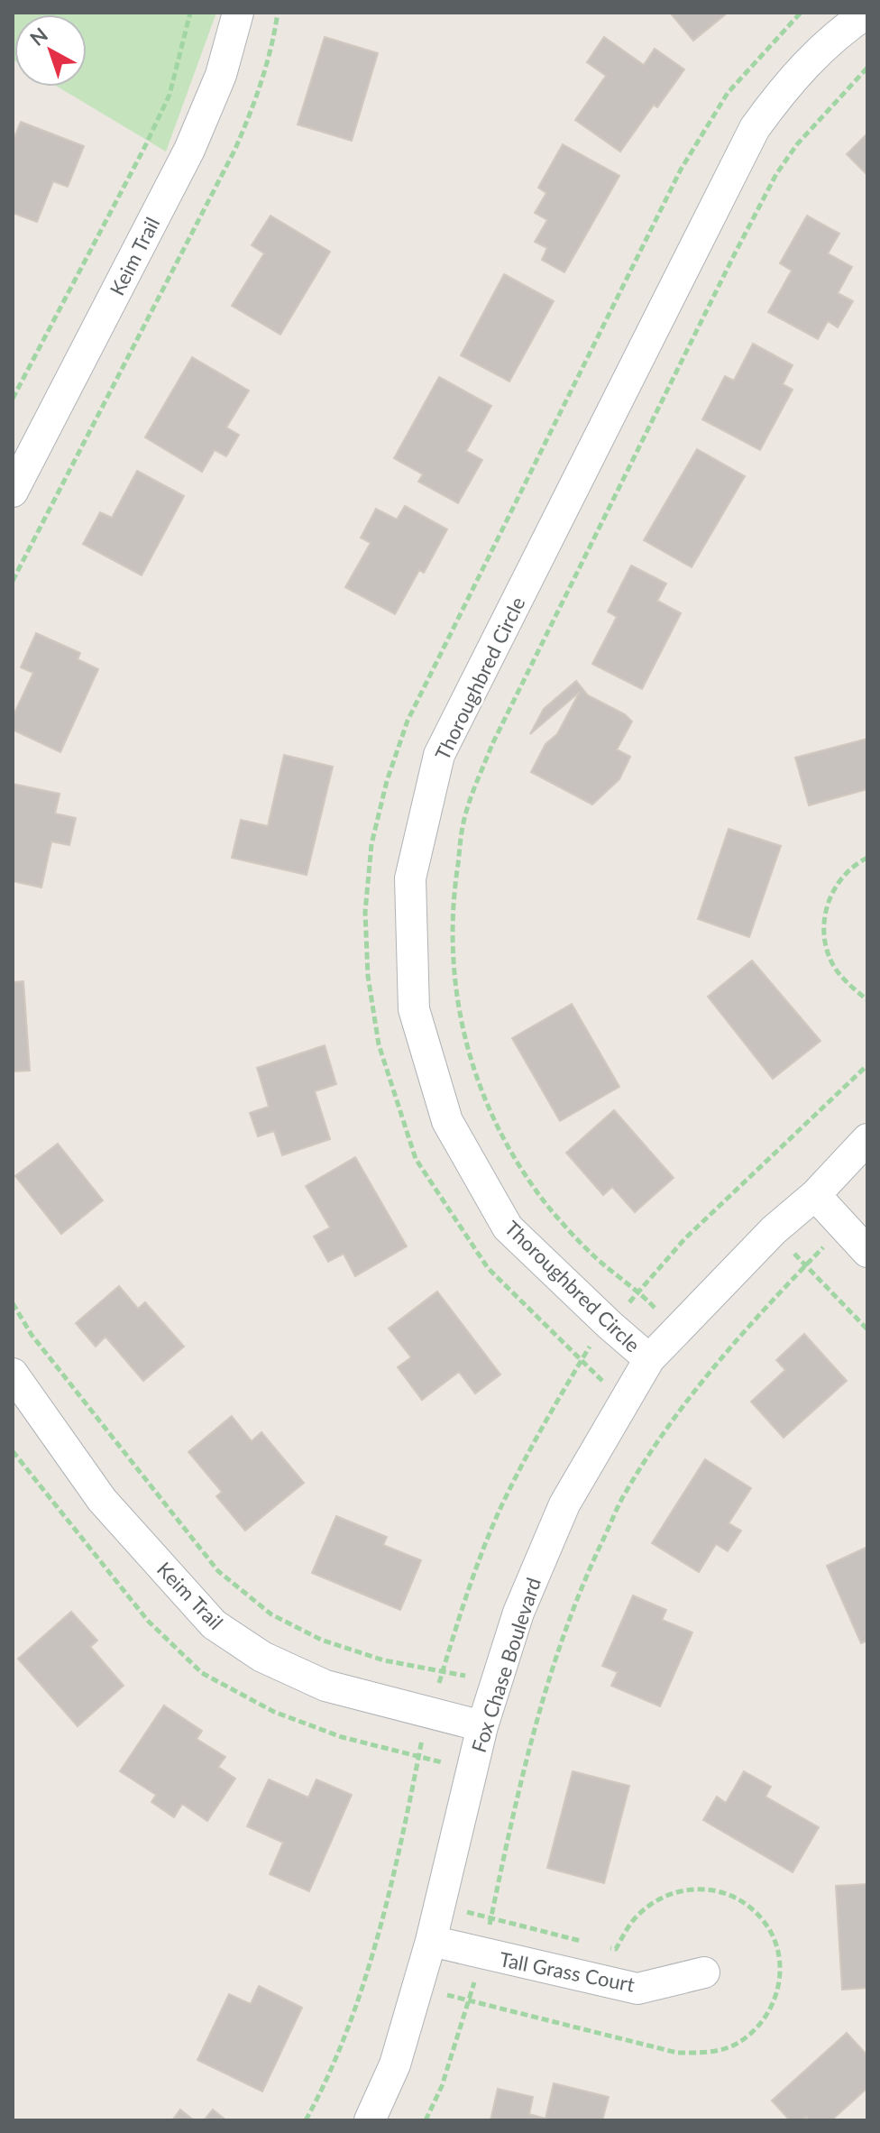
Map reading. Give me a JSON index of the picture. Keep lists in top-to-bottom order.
{
  "streets": {
    "street": [
      "Keim Trail",
      "Thoroughbred Circle",
      "Fox Chase Boulevard",
      "Tall Grass Court"
    ]
  },
  "crossings": [
    ["Keim Trail", "Fox Chase Boulevard"],
    ["Thoroughbred Circle", "Fox Chase Boulevard"],
    ["Fox Chase Boulevard", "Tall Grass Court"]
  ],
  "north": "top left"
}
